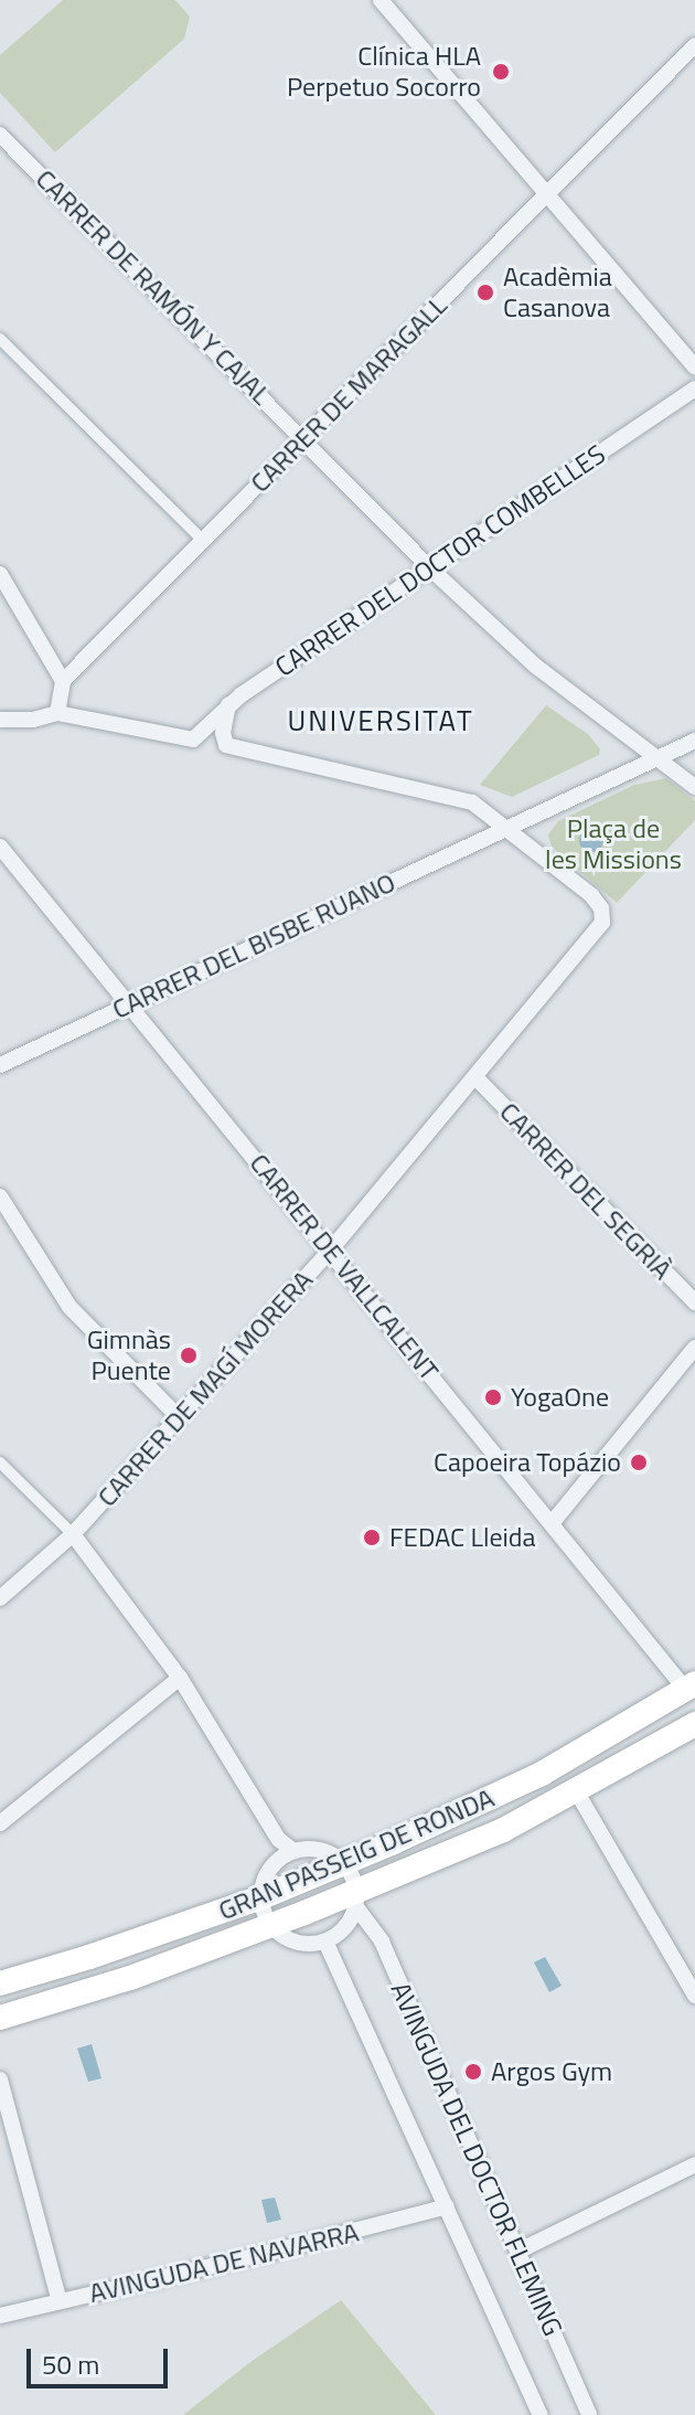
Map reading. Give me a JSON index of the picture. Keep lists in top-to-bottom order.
{
  "streets": {
    "main road": ["GRAN PASSEIG DE RONDA"],
    "street": [
      "CARRER DE RAMÓN Y CAJAL",
      "CARRER DE MARAGALL",
      "CARRER DEL DOCTOR COMBELLES",
      "CARRER DEL BISBE RUANO",
      "CARRER DEL SEGRIÀ",
      "CARRER DE VALLCALENT",
      "CARRER DE MAGÍ MORERA",
      "AVINGUDA DEL DOCTOR FLEMING",
      "AVINGUDA DE NAVARRA"
    ]
  },
  "crossings": [
    ["CARRER DE RAMÓN Y CAJAL", "CARRER DE MARAGALL"],
    ["CARRER DE RAMÓN Y CAJAL", "CARRER DEL DOCTOR COMBELLES"],
    ["CARRER DEL BISBE RUANO", "CARRER DE VALLCALENT"],
    ["CARRER DEL BISBE RUANO", "CARRER DE MAGÍ MORERA"],
    ["CARRER DEL SEGRIÀ", "CARRER DE MAGÍ MORERA"],
    ["CARRER DE VALLCALENT", "CARRER DE MAGÍ MORERA"],
    ["CARRER DE VALLCALENT", "GRAN PASSEIG DE RONDA"],
    ["GRAN PASSEIG DE RONDA", "AVINGUDA DEL DOCTOR FLEMING"],
    ["AVINGUDA DEL DOCTOR FLEMING", "AVINGUDA DE NAVARRA"]
  ],
  "districts": ["UNIVERSITAT"],
  "parks": ["Plaça de les Missions"],
  "places": [
    "Clínica HLA Perpetuo Socorro",
    "Acadèmia Casanova",
    "Gimnàs Puente",
    "YogaOne",
    "Capoeira Topázio",
    "FEDAC Lleida",
    "Argos Gym"
  ],
  "scale_bar": "50 m"
}
